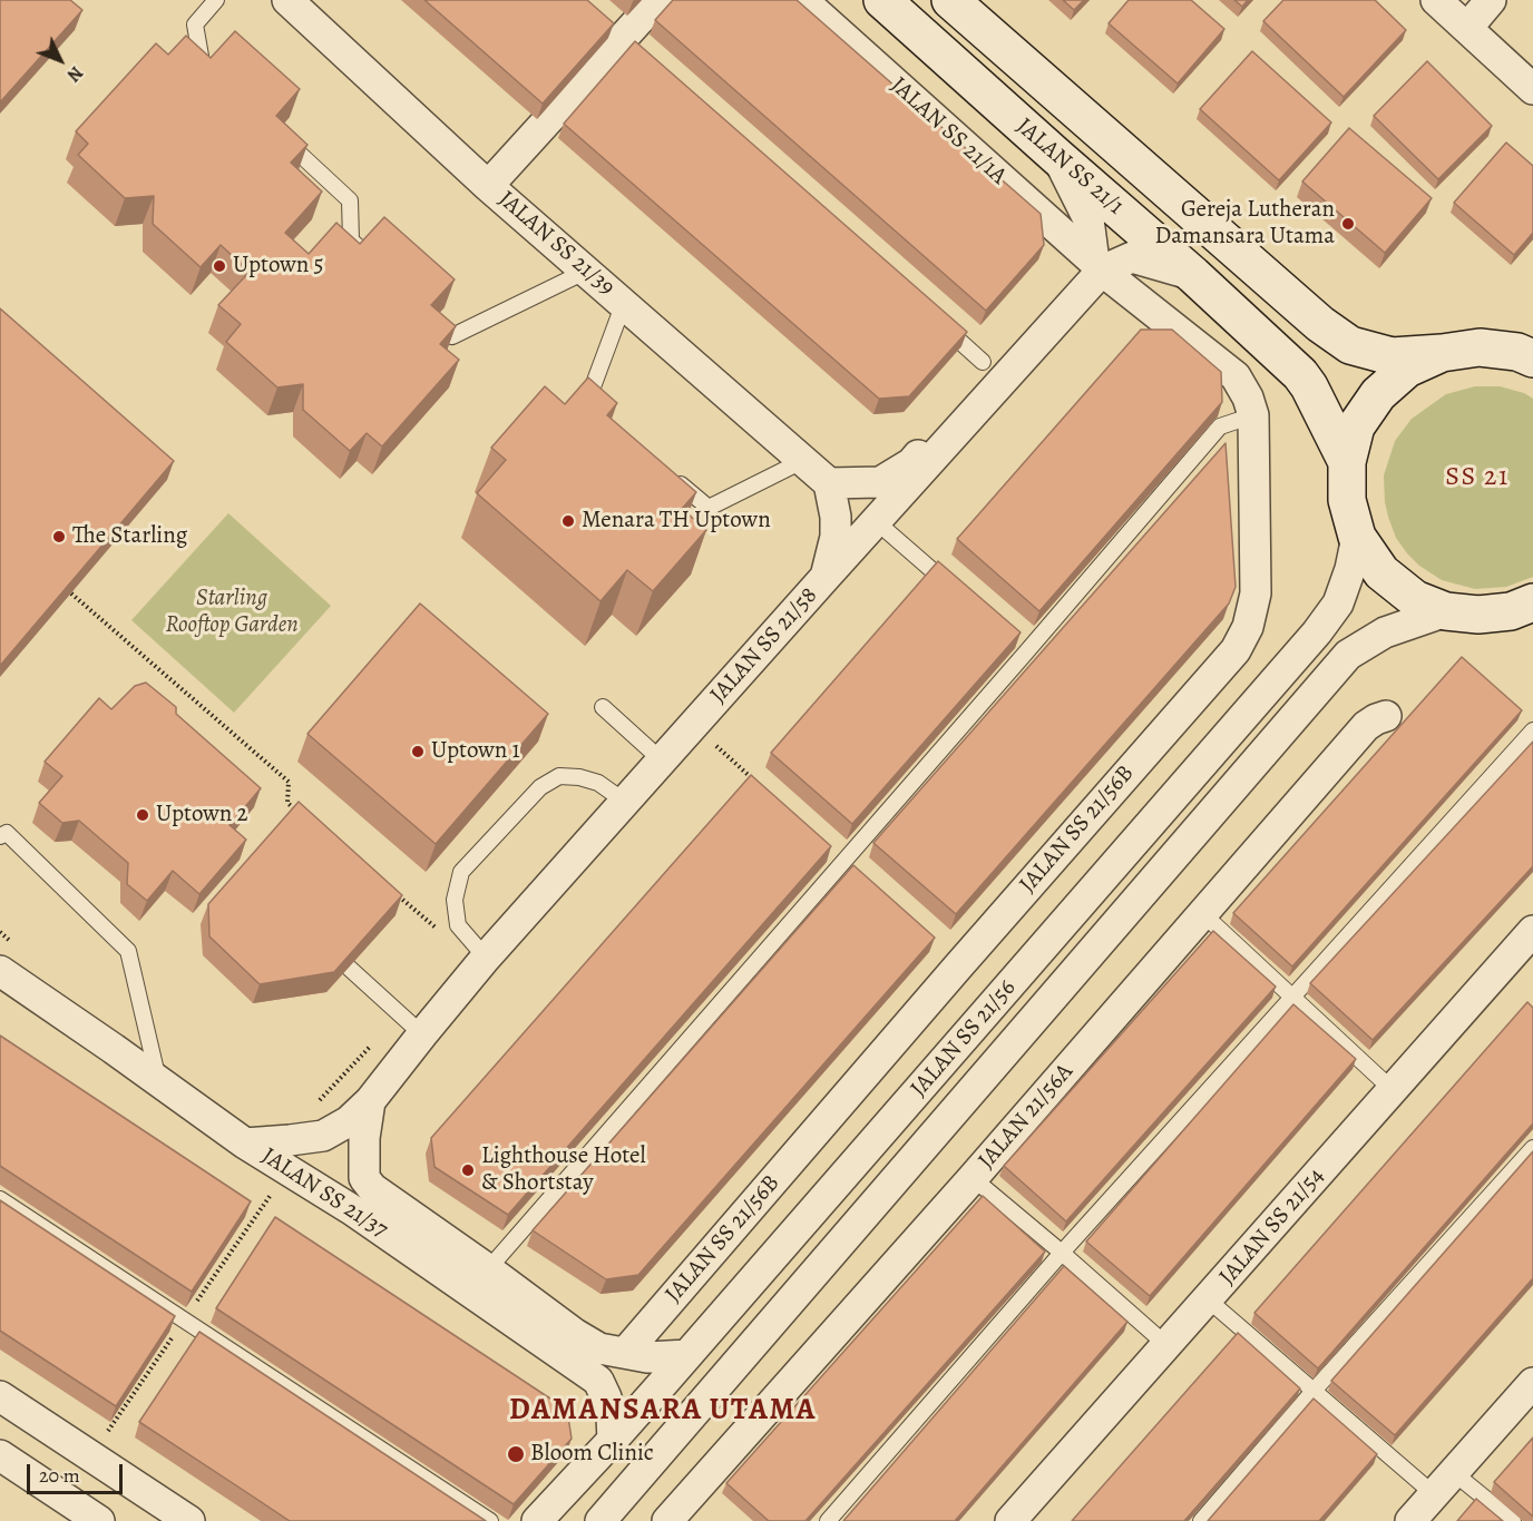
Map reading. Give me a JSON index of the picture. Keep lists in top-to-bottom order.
{
  "streets": {
    "street": [
      "JALAN SS 21/1A",
      "JALAN SS 21/1",
      "JALAN SS 21/39",
      "JALAN SS 21/58",
      "JALAN SS 21/56B",
      "JALAN SS 21/56",
      "JALAN 21/56A",
      "JALAN SS 21/37",
      "JALAN SS 21/54"
    ]
  },
  "crossings": [
    ["JALAN SS 21/1A", "JALAN SS 21/58"],
    ["JALAN SS 21/1A", "JALAN SS 21/56B"],
    ["JALAN SS 21/1", "JALAN SS 21/58"],
    ["JALAN SS 21/39", "JALAN SS 21/58"],
    ["JALAN SS 21/58", "JALAN SS 21/56B"],
    ["JALAN SS 21/58", "JALAN SS 21/37"],
    ["JALAN SS 21/56B", "JALAN SS 21/37"],
    ["JALAN SS 21/56", "JALAN SS 21/37"]
  ],
  "districts": ["SS 21", "DAMANSARA UTAMA"],
  "parks": ["Starling Rooftop Garden"],
  "places": [
    "Gereja Lutheran Damansara Utama",
    "Uptown 5",
    "Menara TH Uptown",
    "The Starling",
    "Uptown 1",
    "Uptown 2",
    "Lighthouse Hotel & Shortstay",
    "Bloom Clinic"
  ],
  "scale_bar": "20 m",
  "north": "bottom right"
}
